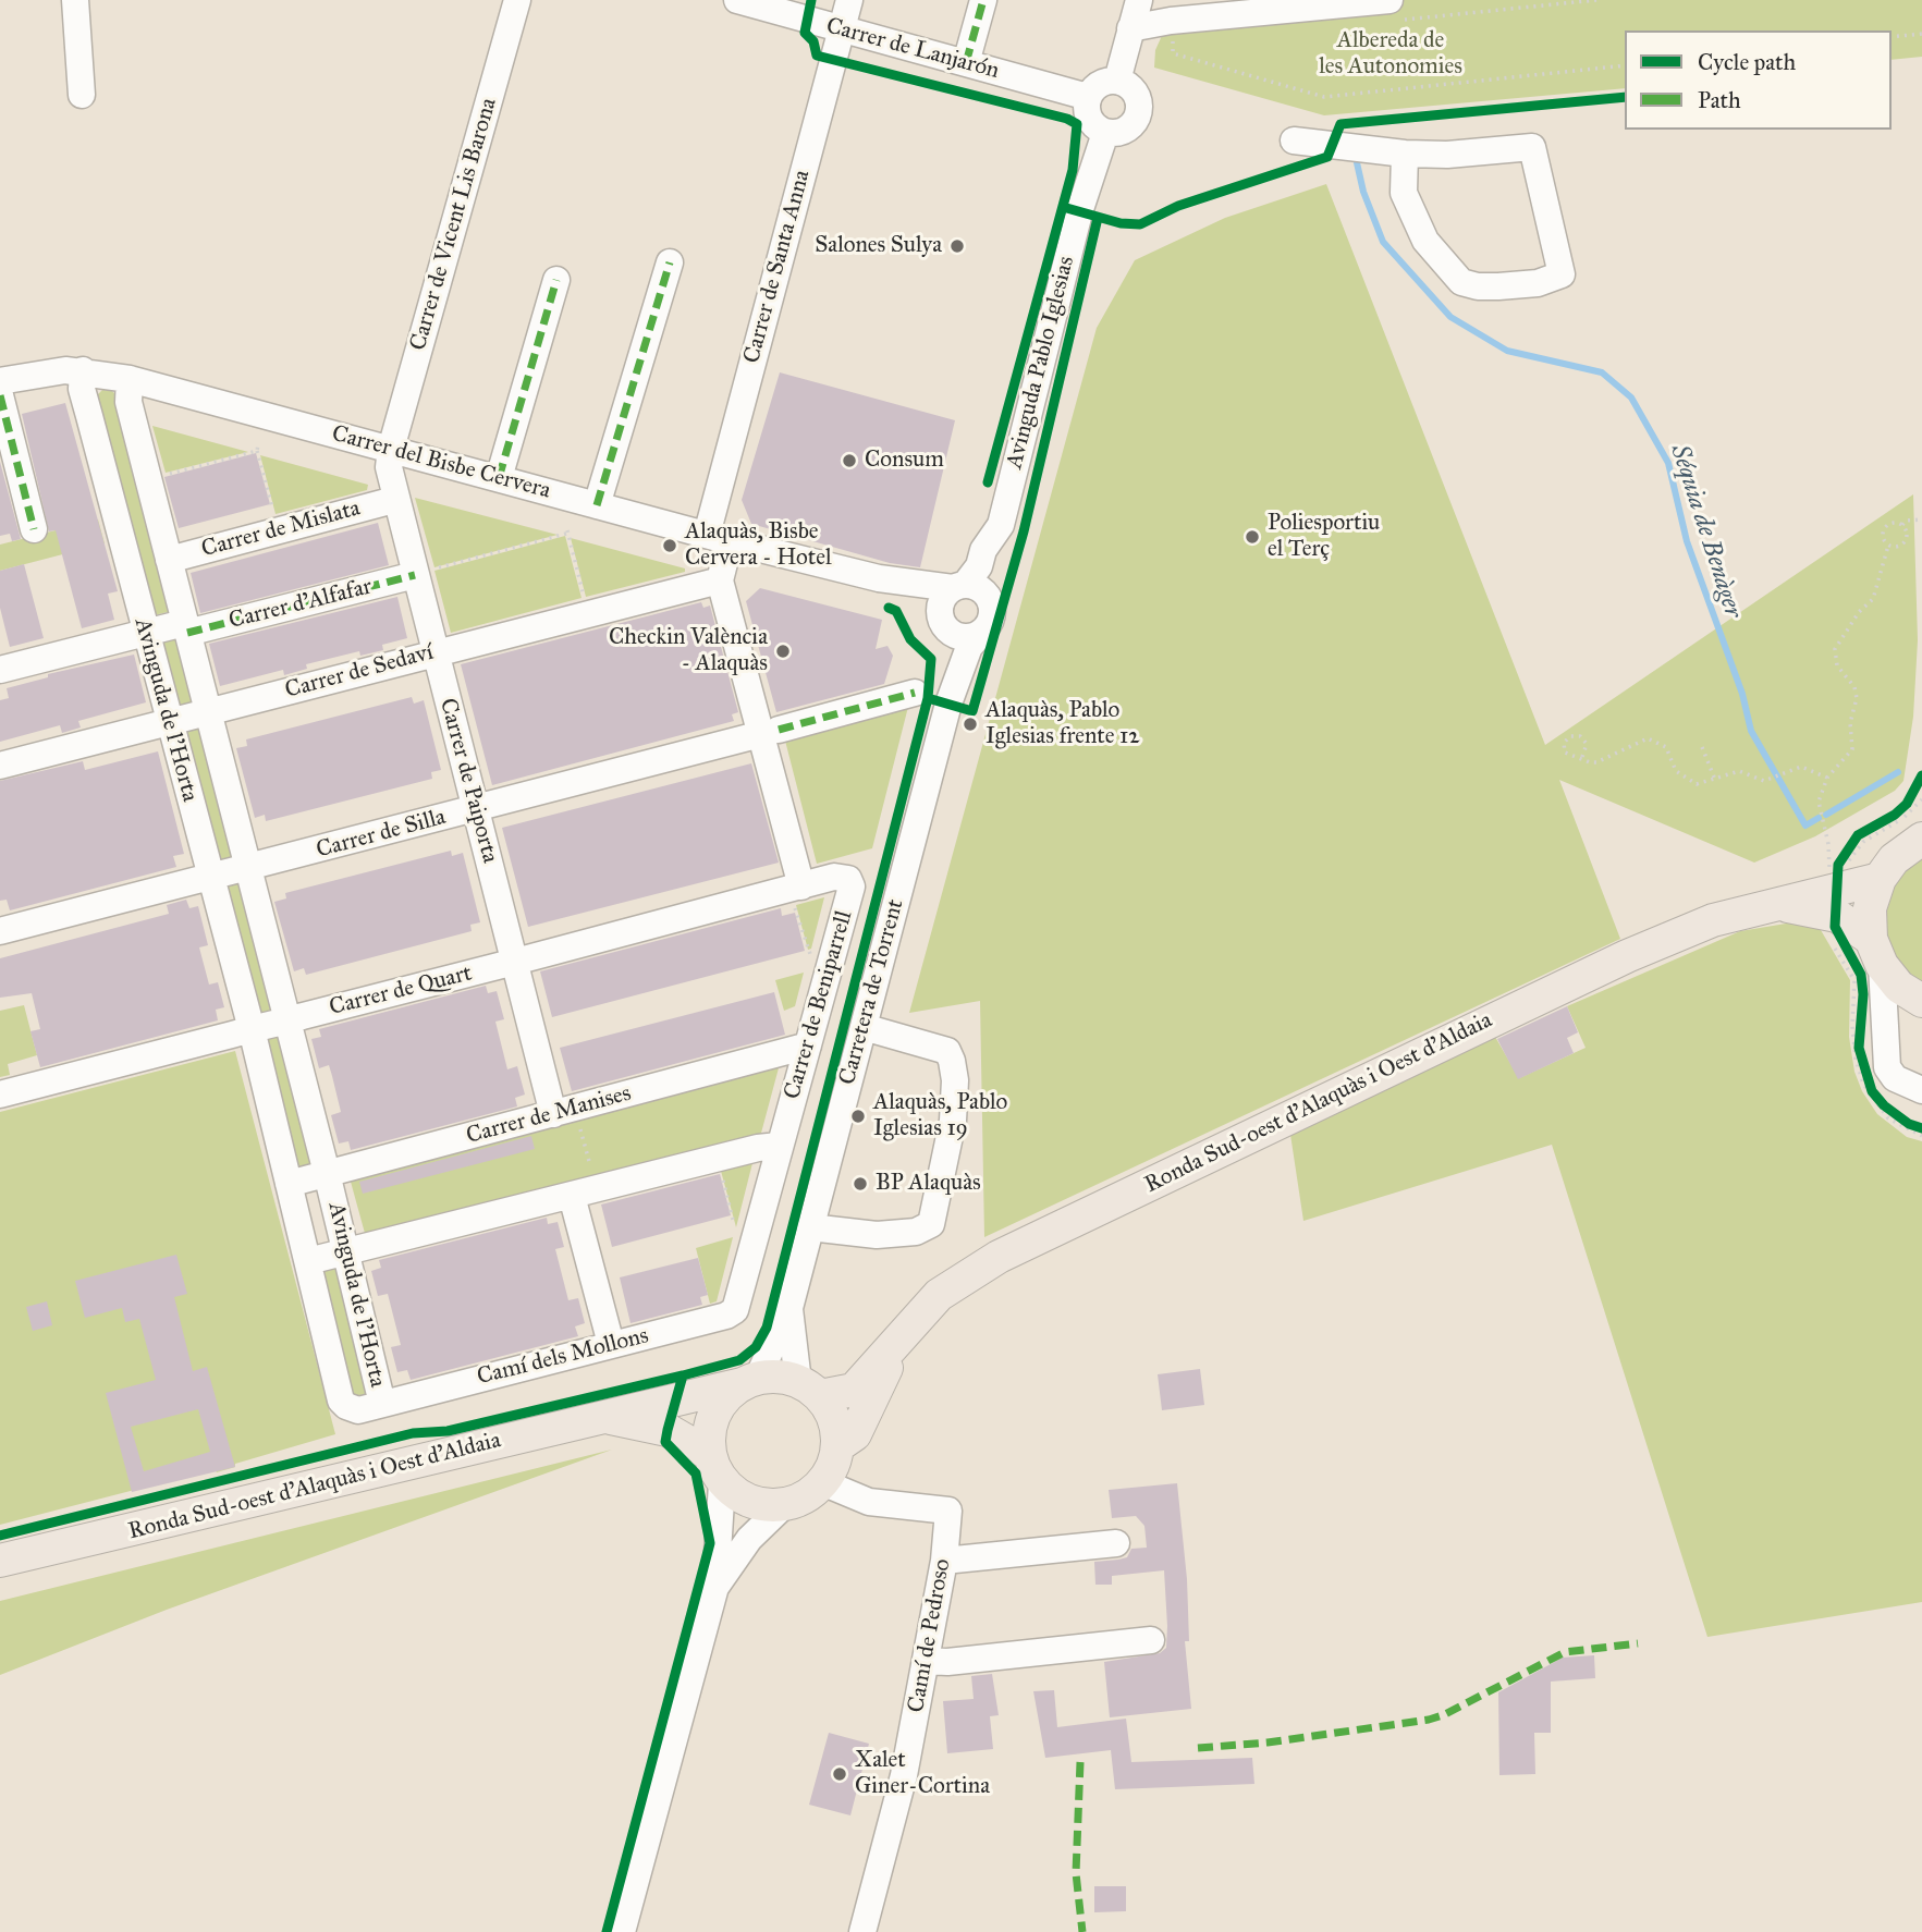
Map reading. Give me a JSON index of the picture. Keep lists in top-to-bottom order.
{
  "streets": {
    "main road": ["Ronda Sud-oest d'Alaquàs i Oest d'Aldaia"],
    "street": [
      "Carrer de Lanjarón",
      "Carrer de Vicent Lis Barona",
      "Carrer de Santa Anna",
      "Avinguda Pablo Iglesias",
      "Carrer del Bisbe Cervera",
      "Carrer de Mislata",
      "Carrer d'Alfafar",
      "Carrer de Sedaví",
      "Avinguda de l'Horta",
      "Carrer de Paiporta",
      "Carrer de Silla",
      "Carrer de Quart",
      "Carretera de Torrent",
      "Carrer de Beniparrell",
      "Carrer de Manises",
      "Camí dels Mollons",
      "Camí de Pedroso"
    ]
  },
  "crossings": [
    ["Carrer de Lanjarón", "Carrer de Santa Anna"],
    ["Carrer de Lanjarón", "Avinguda Pablo Iglesias"],
    ["Carrer de Vicent Lis Barona", "Carrer del Bisbe Cervera"],
    ["Carrer de Vicent Lis Barona", "Carrer de Paiporta"],
    ["Carrer de Santa Anna", "Carrer del Bisbe Cervera"],
    ["Avinguda Pablo Iglesias", "Carrer del Bisbe Cervera"],
    ["Avinguda Pablo Iglesias", "Carretera de Torrent"],
    ["Carrer del Bisbe Cervera", "Avinguda de l'Horta"],
    ["Carrer del Bisbe Cervera", "Carrer de Paiporta"],
    ["Carrer del Bisbe Cervera", "Carretera de Torrent"],
    ["Carrer de Mislata", "Avinguda de l'Horta"],
    ["Carrer de Mislata", "Carrer de Paiporta"],
    ["Carrer d'Alfafar", "Avinguda de l'Horta"],
    ["Carrer d'Alfafar", "Carrer de Paiporta"],
    ["Carrer de Sedaví", "Avinguda de l'Horta"],
    ["Carrer de Sedaví", "Carrer de Paiporta"],
    ["Avinguda de l'Horta", "Carrer de Silla"],
    ["Avinguda de l'Horta", "Carrer de Quart"],
    ["Avinguda de l'Horta", "Carrer de Manises"],
    ["Avinguda de l'Horta", "Camí dels Mollons"],
    ["Carrer de Paiporta", "Carrer de Silla"],
    ["Carrer de Paiporta", "Carrer de Quart"],
    ["Carrer de Paiporta", "Carrer de Manises"],
    ["Carrer de Quart", "Carrer de Beniparrell"],
    ["Carretera de Torrent", "Ronda Sud-oest d'Alaquàs i Oest d'Aldaia"],
    ["Carretera de Torrent", "Camí de Pedroso"],
    ["Carrer de Beniparrell", "Carrer de Manises"],
    ["Carrer de Beniparrell", "Camí dels Mollons"],
    ["Ronda Sud-oest d'Alaquàs i Oest d'Aldaia", "Camí de Pedroso"]
  ],
  "water": ["Séquia de Benàger"],
  "parks": ["Albereda de les Autonomies"],
  "places": [
    "Salones Sulya",
    "Consum",
    "Poliesportiu el Terç",
    "Alaquàs, Bisbe Cervera - Hotel",
    "Checkin València - Alaquàs",
    "Alaquàs, Pablo Iglesias frente 12",
    "Alaquàs, Pablo Iglesias 19",
    "BP Alaquàs",
    "Xalet Giner-Cortina"
  ],
  "legend": ["Cycle path", "Path"]
}
